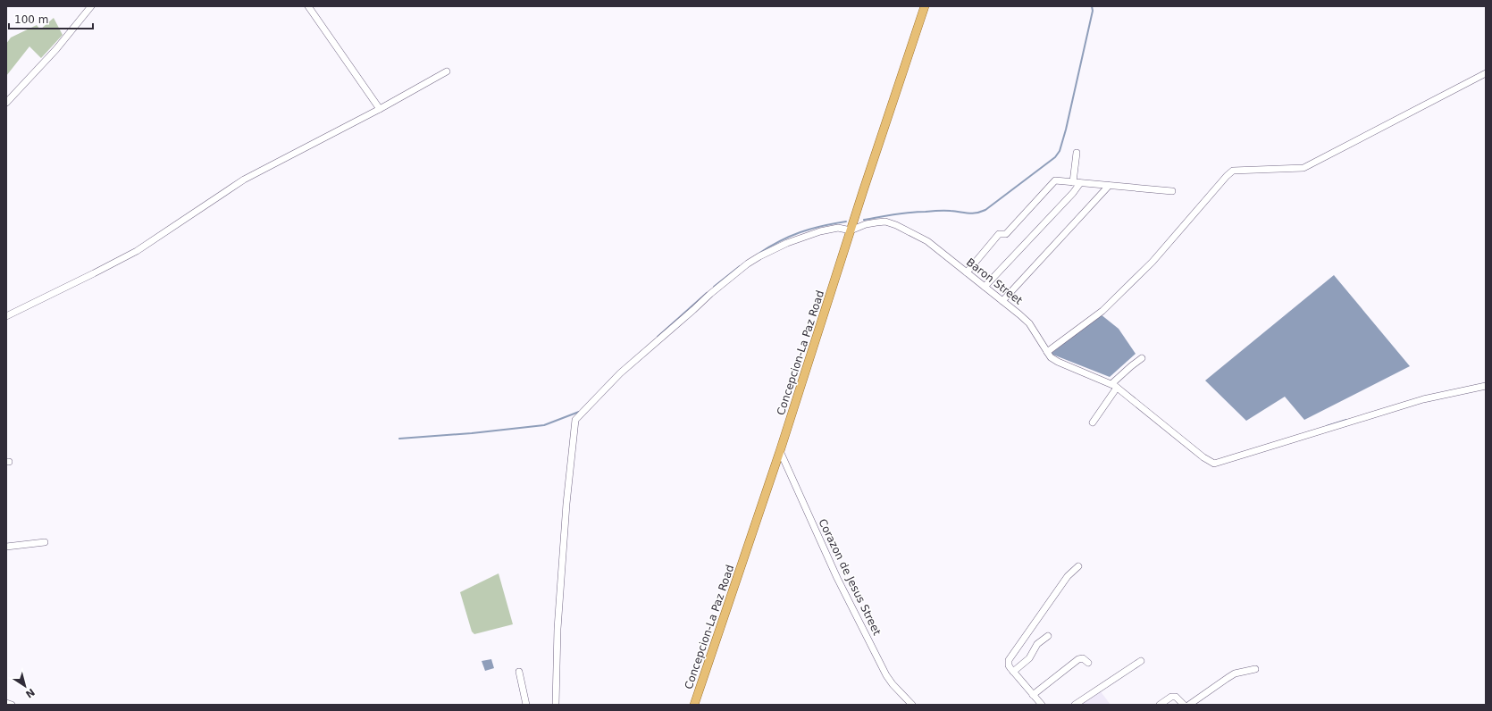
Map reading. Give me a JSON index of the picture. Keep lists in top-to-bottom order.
{
  "streets": {
    "main road": ["Concepcion-La Paz Road"],
    "street": ["Baron Street", "Corazon de Jesus Street"]
  },
  "crossings": [
    ["Baron Street", "Concepcion-La Paz Road"],
    ["Concepcion-La Paz Road", "Corazon de Jesus Street"]
  ],
  "scale_bar": "100 m",
  "north": "bottom right"
}
